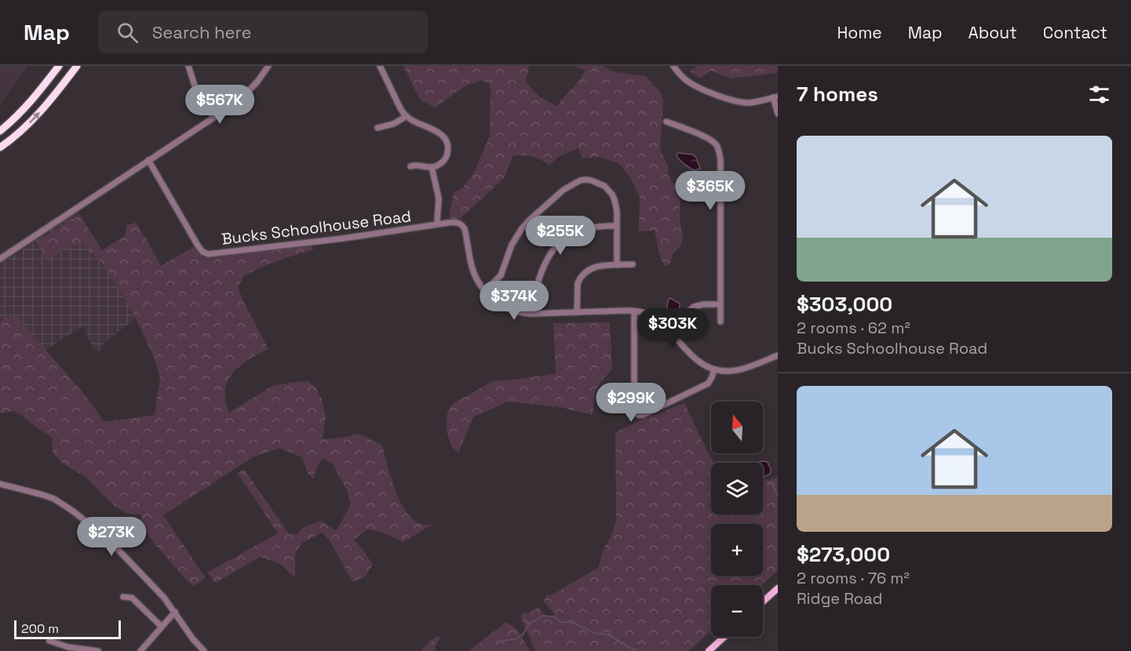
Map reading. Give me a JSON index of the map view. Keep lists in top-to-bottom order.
{
  "streets": {
    "street": ["Bucks Schoolhouse Road"]
  },
  "scale_bar": "200 m",
  "north": "top",
  "page": {
    "header": "Map",
    "search": "Search here",
    "nav": [
      "Home",
      "Map",
      "About",
      "Contact"
    ],
    "heading": "7 homes",
    "price": [
      "$567K",
      "$365K",
      "$255K",
      "$374K",
      "$303K",
      "$299K",
      "$273K"
    ],
    "list": [
      {
        "name": "$303,000",
        "note": "2 rooms · 62 m² · Bucks Schoolhouse Road"
      },
      {
        "name": "$273,000",
        "note": "2 rooms · 76 m² · Ridge Road"
      }
    ],
    "map_buttons": ["+", "−"],
    "scale": "200 m"
  }
}
